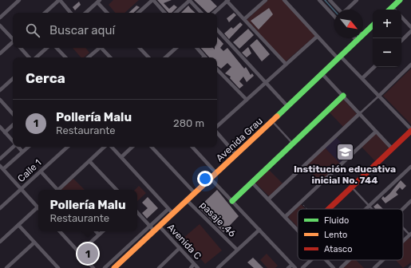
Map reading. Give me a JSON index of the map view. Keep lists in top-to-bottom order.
{
  "streets": {
    "main road": ["Avenida Grau"],
    "street": ["Calle 1", "pasaje .46", "Avenida C"]
  },
  "crossings": [
    ["Avenida Grau", "pasaje .46"],
    ["Avenida Grau", "Avenida C"]
  ],
  "places": {
    "school or university": ["Institución educativa inicial No. 744"]
  },
  "legend": ["Fluido", "Lento", "Atasco"],
  "north": "bottom right",
  "page": {
    "map_buttons": ["+", "−"],
    "search": "Buscar aquí",
    "heading": "Cerca",
    "list": [
      {
        "mark": "1",
        "name": "Pollería Malu",
        "note": "Restaurante",
        "value": "280 m"
      }
    ],
    "popup": ["Pollería Malu", "Restaurante"],
    "pins": "1"
  }
}
